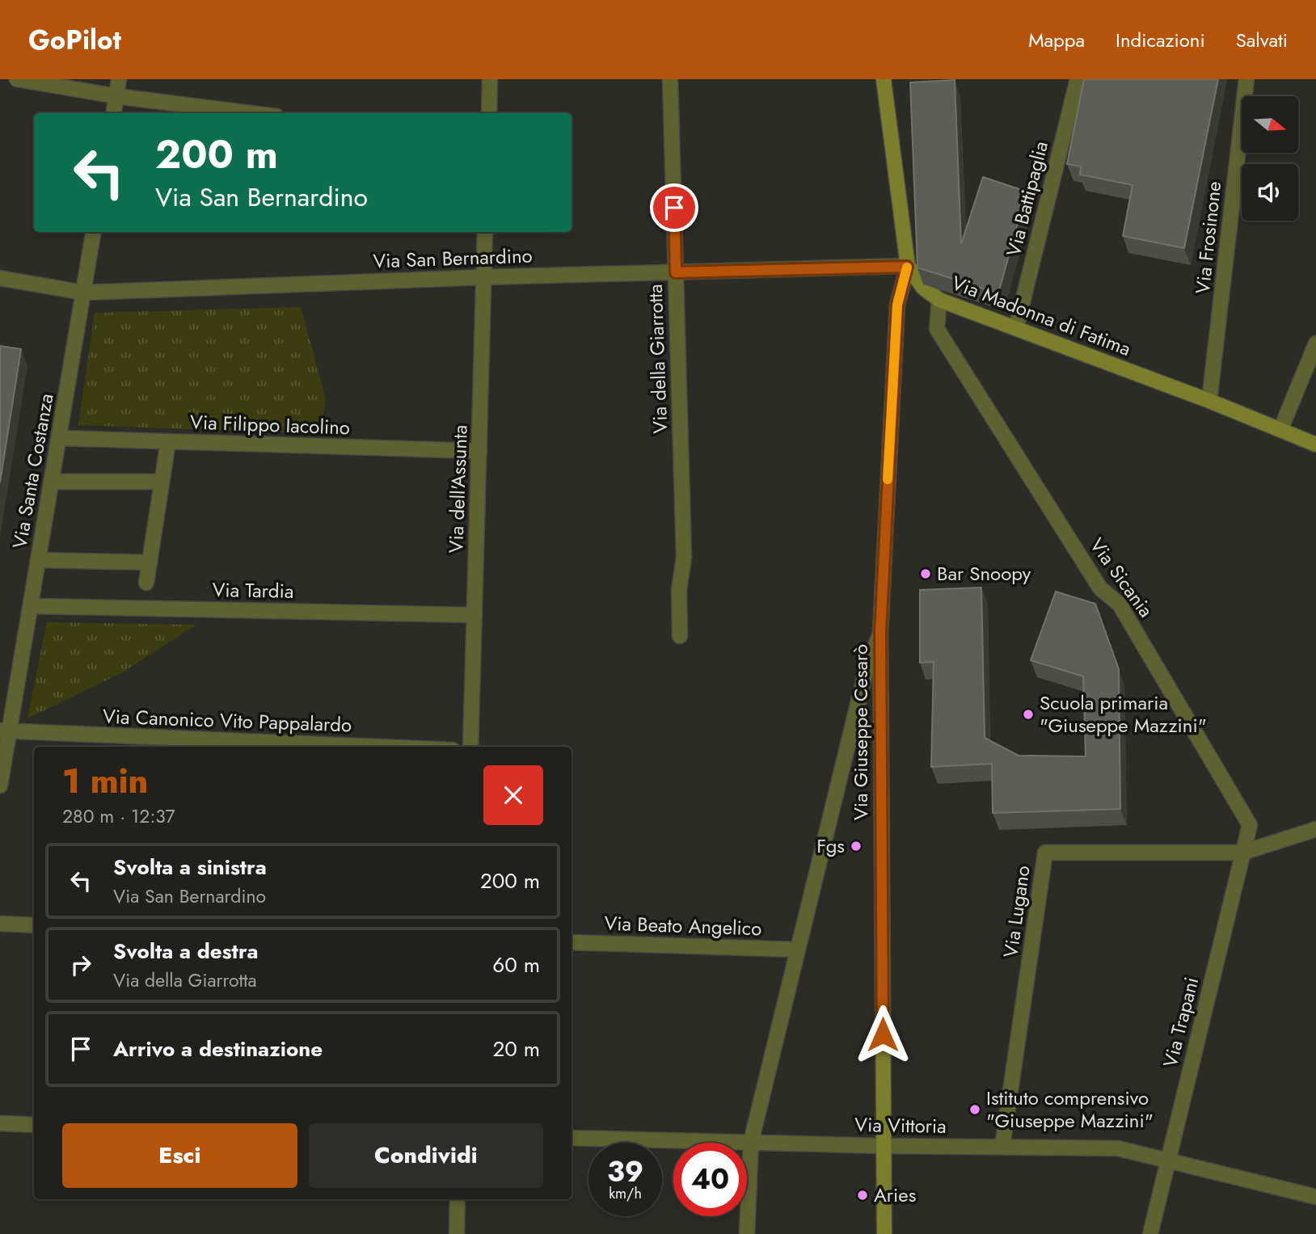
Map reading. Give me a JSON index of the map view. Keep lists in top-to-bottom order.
{
  "streets": {
    "street": [
      "Via Battipaglia",
      "Via Frosinone",
      "Via San Bernardino",
      "Via Madonna di Fatima",
      "Via della Giarrotta",
      "Via Filippo Iacolino",
      "Via Santa Costanza",
      "Via dell'Assunta",
      "Via Sicania",
      "Via Tardia",
      "Via Canonico Vito Pappalardo",
      "Via Giuseppe Cesarò",
      "Via Lugano",
      "Via Beato Angelico",
      "Via Trapani",
      "Via Vittoria"
    ]
  },
  "crossings": [
    ["Via Battipaglia", "Via Madonna di Fatima"],
    ["Via Frosinone", "Via Madonna di Fatima"],
    ["Via San Bernardino", "Via Madonna di Fatima"],
    ["Via San Bernardino", "Via della Giarrotta"],
    ["Via San Bernardino", "Via Santa Costanza"],
    ["Via San Bernardino", "Via dell'Assunta"],
    ["Via San Bernardino", "Via Giuseppe Cesarò"],
    ["Via Madonna di Fatima", "Via Sicania"],
    ["Via Madonna di Fatima", "Via Giuseppe Cesarò"],
    ["Via Filippo Iacolino", "Via Santa Costanza"],
    ["Via Filippo Iacolino", "Via dell'Assunta"],
    ["Via Santa Costanza", "Via Tardia"],
    ["Via Santa Costanza", "Via Canonico Vito Pappalardo"],
    ["Via dell'Assunta", "Via Tardia"],
    ["Via Sicania", "Via Lugano"],
    ["Via Sicania", "Via Trapani"],
    ["Via Giuseppe Cesarò", "Via Vittoria"],
    ["Via Lugano", "Via Trapani"],
    ["Via Lugano", "Via Vittoria"],
    ["Via Trapani", "Via Vittoria"]
  ],
  "places": [
    "Bar Snoopy",
    "Scuola primaria \"Giuseppe Mazzini\"",
    "Fgs",
    "Istituto comprensivo \"Giuseppe Mazzini\"",
    "Aries"
  ],
  "north": "right",
  "page": {
    "header": "GoPilot",
    "nav": ["Mappa", "Indicazioni", "Salvati"],
    "turn": ["200 m", "Via San Bernardino"],
    "heading": ["1 min", "280 m · 12:37"],
    "list": [
      {
        "name": "Svolta a sinistra",
        "note": "Via San Bernardino",
        "value": "200 m"
      },
      {
        "name": "Svolta a destra",
        "note": "Via della Giarrotta",
        "value": "60 m"
      },
      {
        "name": "Arrivo a destinazione",
        "value": "20 m"
      }
    ],
    "buttons": ["Esci", "Condividi"],
    "speed": "39 km/h",
    "limit": "40"
  }
}
